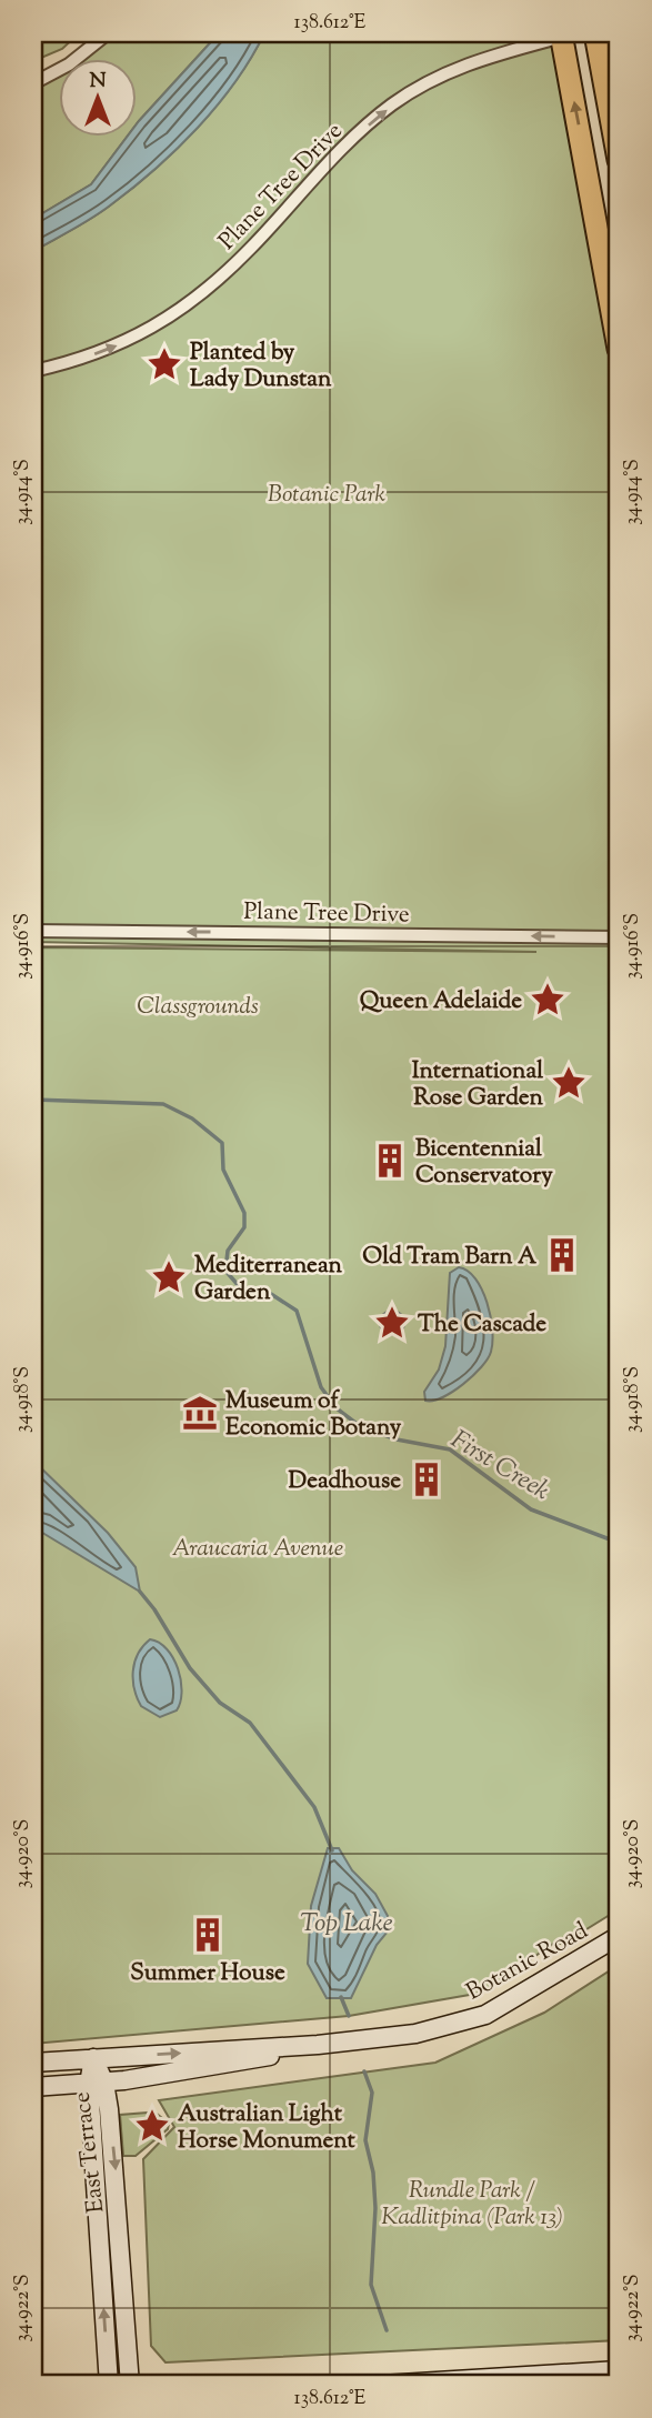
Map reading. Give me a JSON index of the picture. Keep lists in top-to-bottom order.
{
  "streets": {
    "main road": ["Botanic Road", "East Terrace"],
    "street": ["Plane Tree Drive"]
  },
  "crossings": [
    ["Botanic Road", "East Terrace"]
  ],
  "water": ["First Creek", "Top Lake"],
  "parks": [
    "Botanic Park",
    "Classgrounds",
    "Araucaria Avenue",
    "Rundle Park / Kadlitpina (Park 13)"
  ],
  "places": {
    "place": [
      "Planted by Lady Dunstan",
      "Queen Adelaide",
      "International Rose Garden",
      "Mediterranean Garden",
      "The Cascade",
      "Australian Light Horse Monument"
    ],
    "building": [
      "Bicentennial Conservatory",
      "Old Tram Barn A",
      "Deadhouse",
      "Summer House"
    ],
    "museum": ["Museum of Economic Botany"]
  },
  "north": "top",
  "coordinates": [
    "138.612°E",
    "34.914°S",
    "34.916°S",
    "34.918°S",
    "34.920°S",
    "34.922°S"
  ]
}
